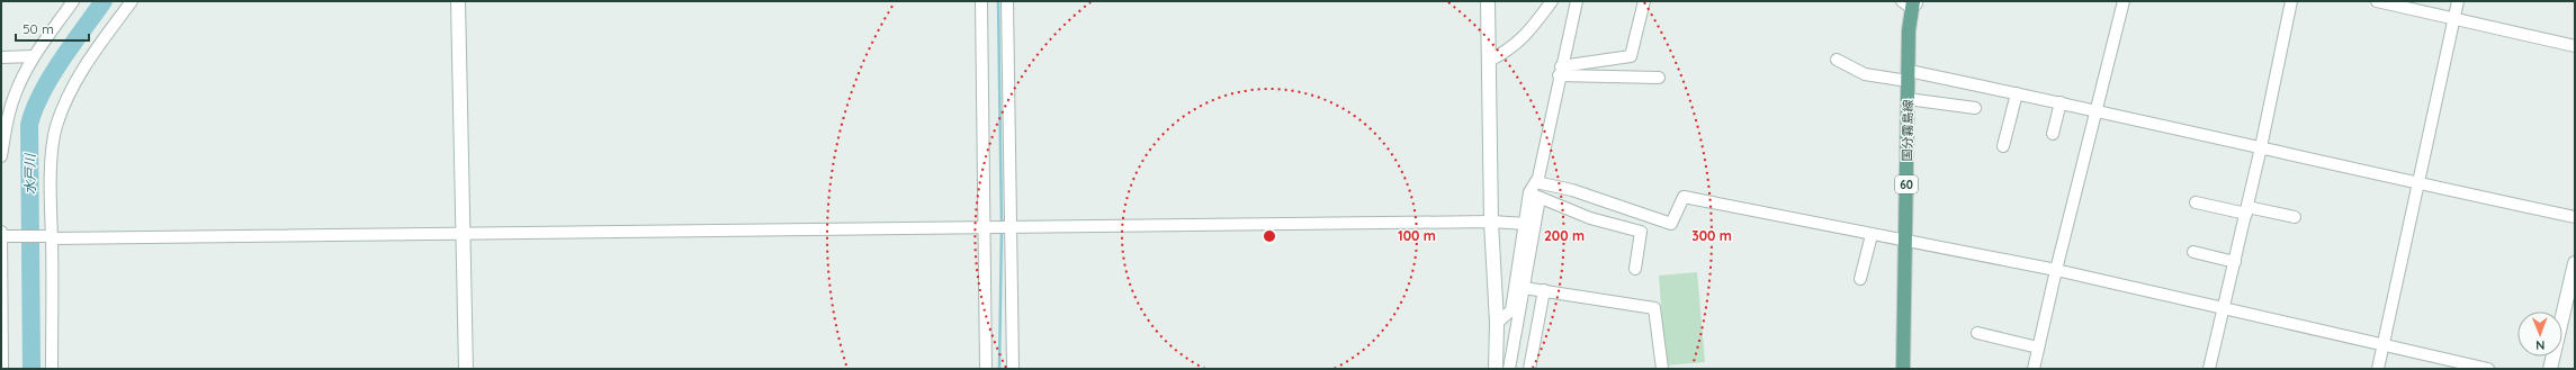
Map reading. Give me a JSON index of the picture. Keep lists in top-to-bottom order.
{
  "streets": {
    "main road": ["国分霧島線", "60"]
  },
  "water": ["水戸川"],
  "scale_bar": "50 m",
  "north": "bottom",
  "rings": ["100 m", "200 m", "300 m"]
}
